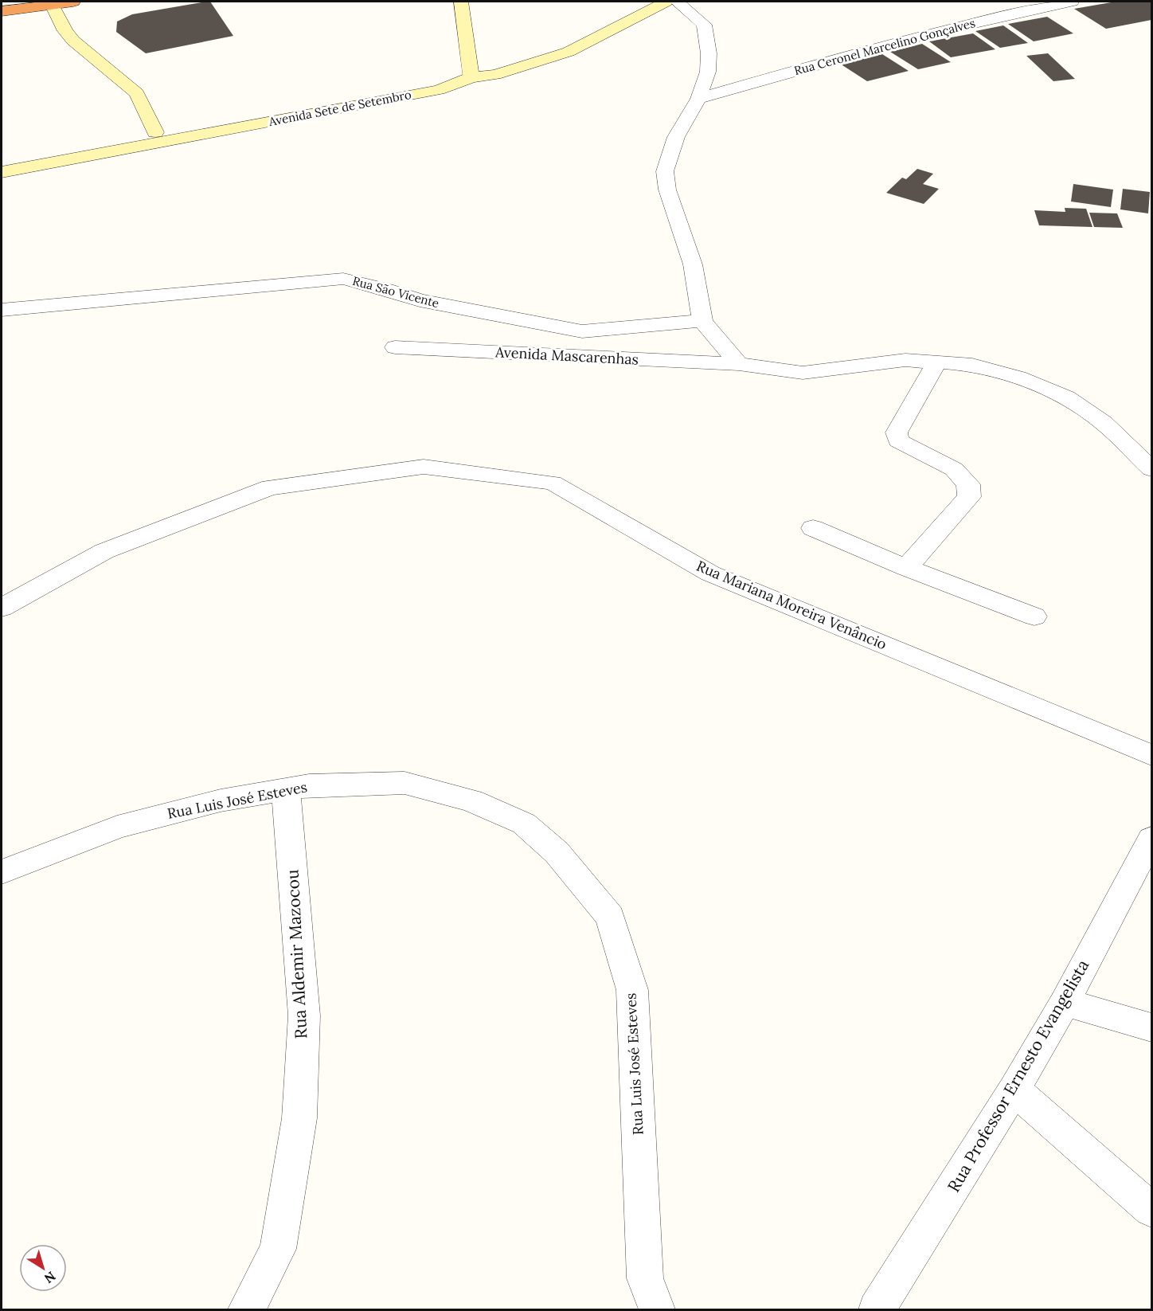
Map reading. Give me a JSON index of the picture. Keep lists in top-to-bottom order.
{
  "streets": {
    "street": [
      "Rua Ceronel Marcelino Gonçalves",
      "Avenida Sete de Setembro",
      "Rua São Vicente",
      "Avenida Mascarenhas",
      "Rua Mariana Moreira Venâncio",
      "Rua Luis José Esteves",
      "Rua Aldemir Mazocou",
      "Rua Professor Ernesto Evangelista"
    ]
  },
  "crossings": [
    ["Rua Luis José Esteves", "Rua Aldemir Mazocou"]
  ],
  "north": "bottom right"
}
